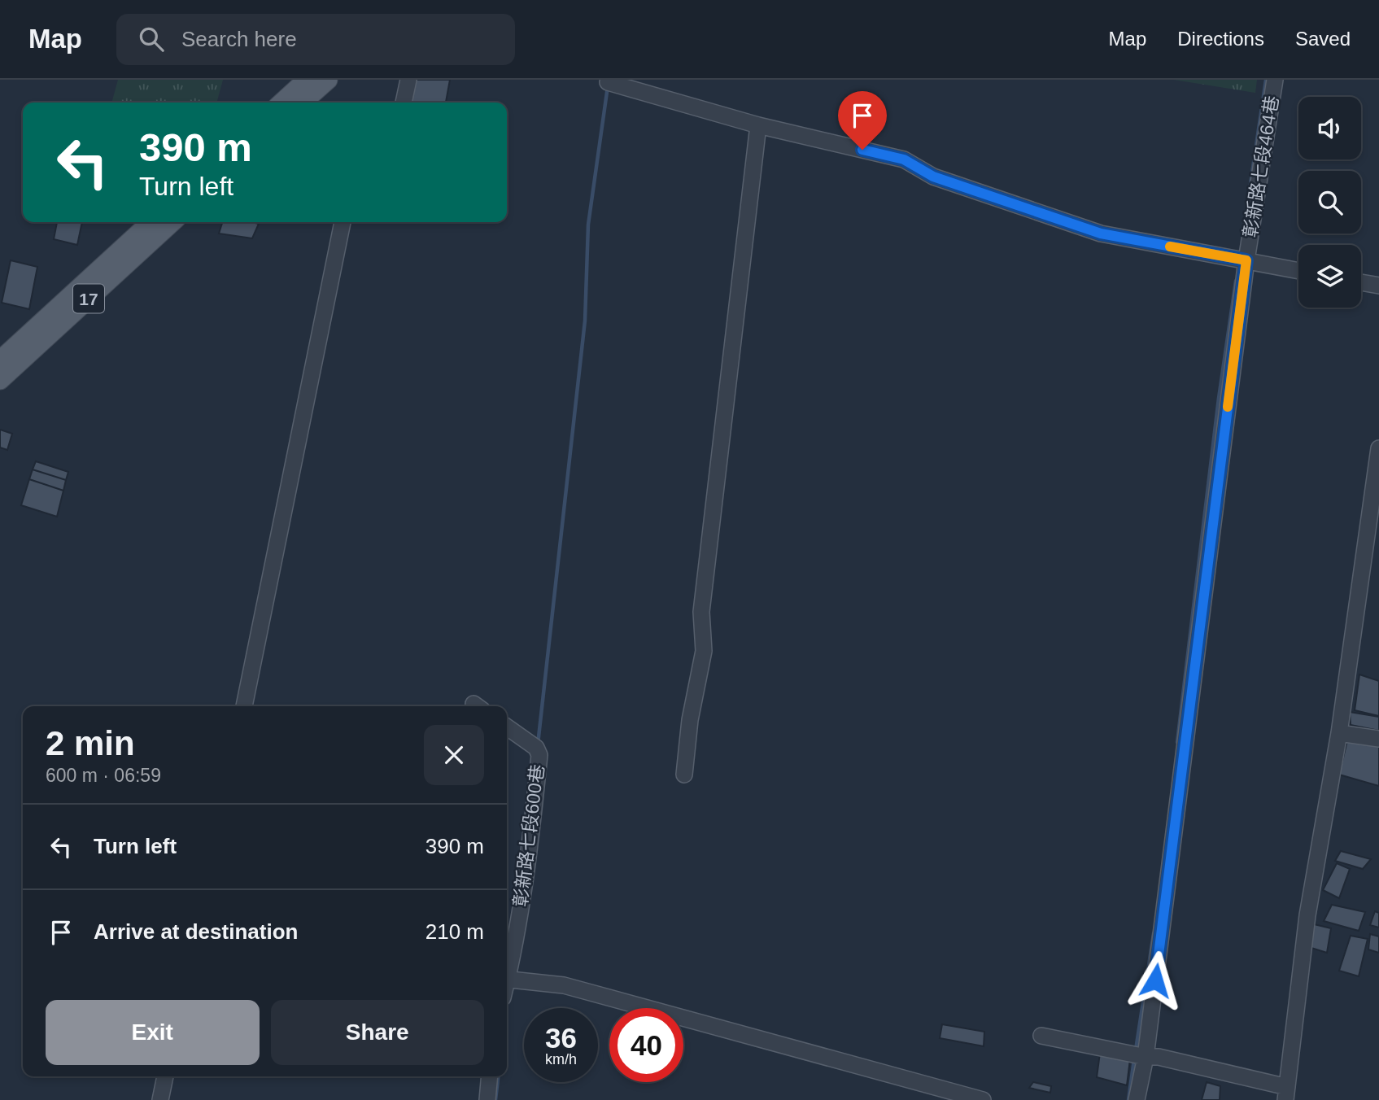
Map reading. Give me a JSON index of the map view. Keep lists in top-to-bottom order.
{
  "streets": {
    "main road": ["17"],
    "street": ["彰新路七段464巷", "彰新路七段600巷"]
  },
  "page": {
    "header": "Map",
    "search": "Search here",
    "nav": ["Map", "Directions", "Saved"],
    "turn": ["390 m", "Turn left"],
    "heading": ["2 min", "600 m · 06:59"],
    "list": [
      {
        "name": "Turn left",
        "value": "390 m"
      },
      {
        "name": "Arrive at destination",
        "value": "210 m"
      }
    ],
    "buttons": ["Exit", "Share"],
    "speed": "36 km/h",
    "limit": "40"
  }
}
